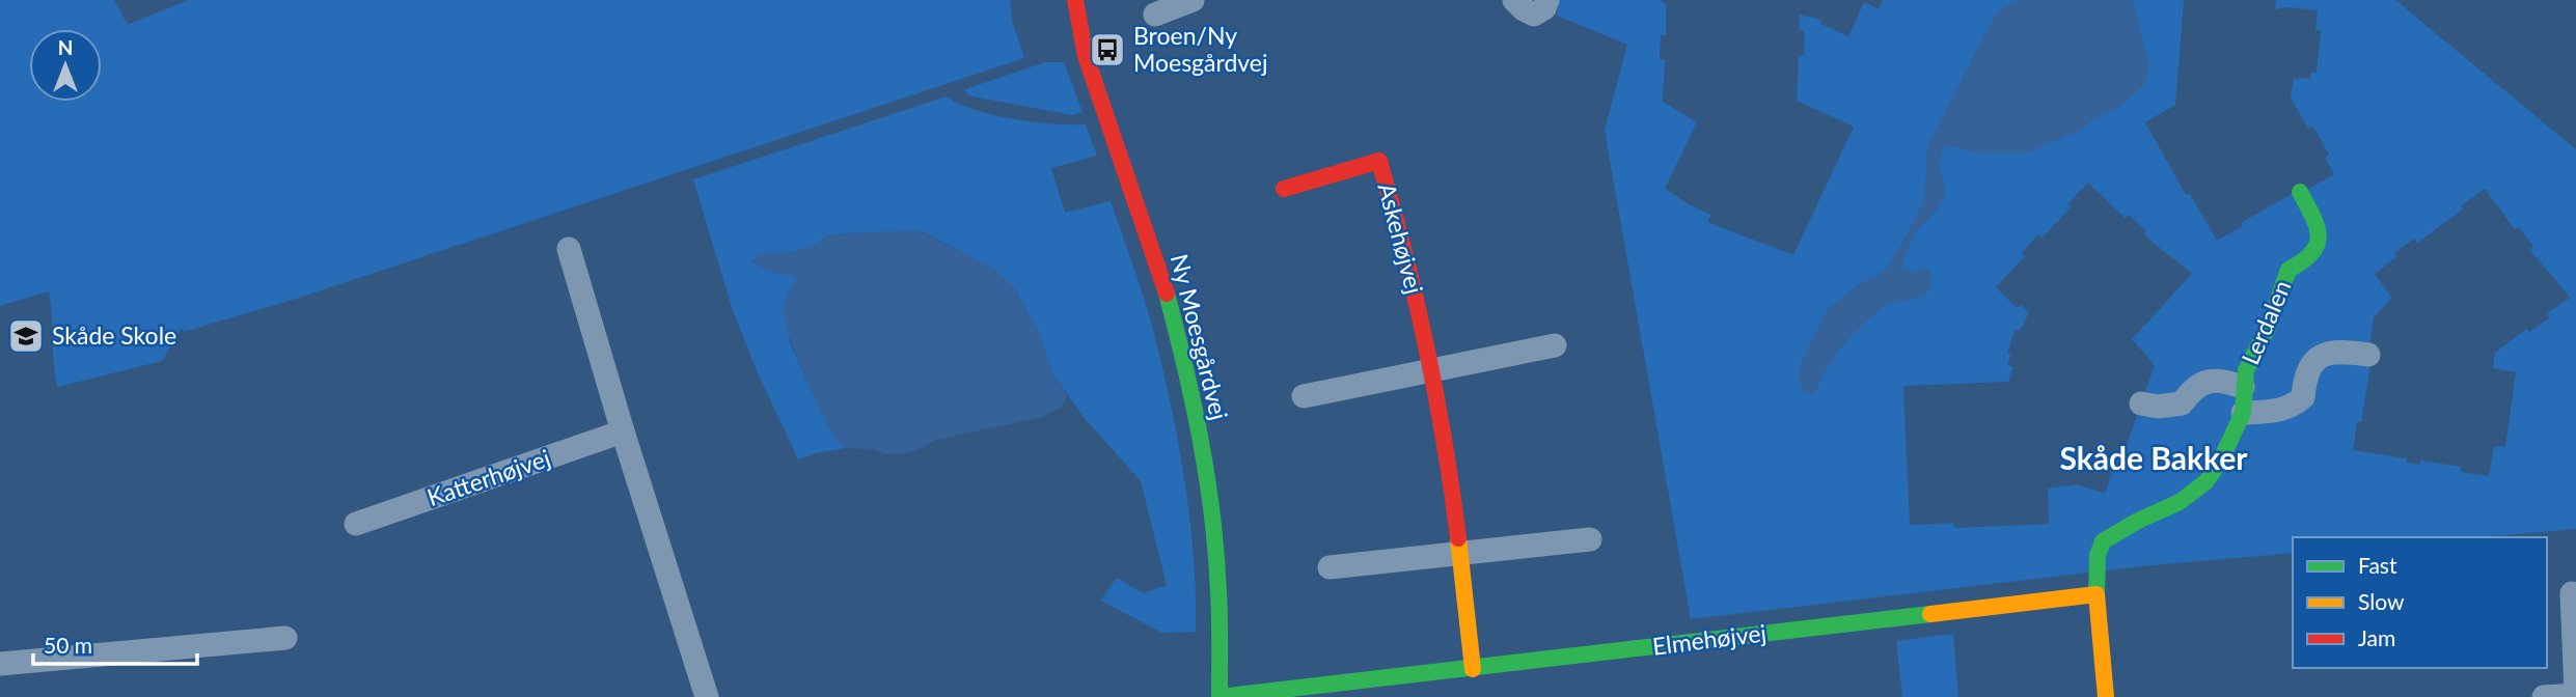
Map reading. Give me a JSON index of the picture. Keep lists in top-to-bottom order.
{
  "streets": {
    "street": [
      "Askehøjvej",
      "Lerdalen",
      "Ny Moesgårdvej",
      "Katterhøjvej",
      "Elmehøjvej"
    ]
  },
  "crossings": [
    ["Askehøjvej", "Elmehøjvej"],
    ["Lerdalen", "Elmehøjvej"],
    ["Ny Moesgårdvej", "Elmehøjvej"]
  ],
  "districts": ["Skåde Bakker"],
  "places": {
    "bus stop": ["Broen/Ny Moesgårdvej"],
    "school or university": ["Skåde Skole"]
  },
  "legend": ["Fast", "Slow", "Jam"],
  "scale_bar": "50 m",
  "north": "top"
}
